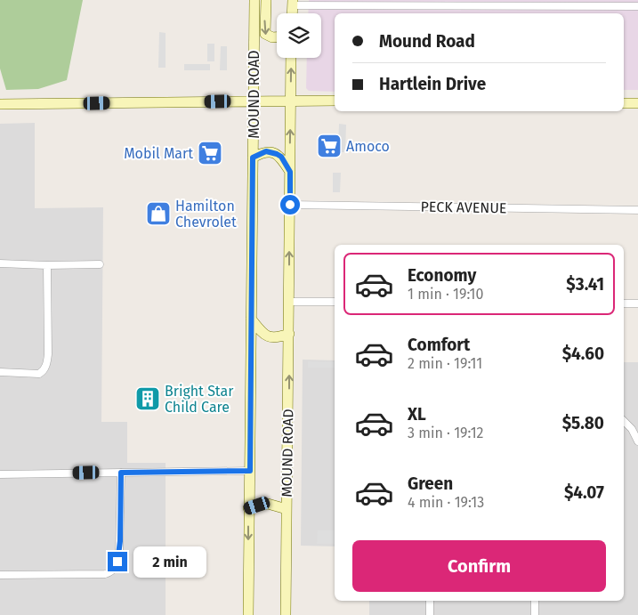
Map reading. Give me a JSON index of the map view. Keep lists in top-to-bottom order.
{
  "streets": {
    "main road": ["MOUND ROAD"],
    "street": ["PECK AVENUE"]
  },
  "crossings": [
    ["MOUND ROAD", "PECK AVENUE"]
  ],
  "places": {
    "supermarket": ["Amoco", "Mobil Mart"],
    "shop": ["Hamilton Chevrolet"],
    "building": ["Bright Star Child Care"]
  },
  "page": {
    "banner": ["Mound Road", "Hartlein Drive"],
    "list": [
      {
        "name": "Economy",
        "note": "1 min · 19:10",
        "value": "$3.41"
      },
      {
        "name": "Comfort",
        "note": "2 min · 19:11",
        "value": "$4.60"
      },
      {
        "name": "XL",
        "note": "3 min · 19:12",
        "value": "$5.80"
      },
      {
        "name": "Green",
        "note": "4 min · 19:13",
        "value": "$4.07"
      }
    ],
    "buttons": "Confirm",
    "bubble": "2 min"
  }
}
